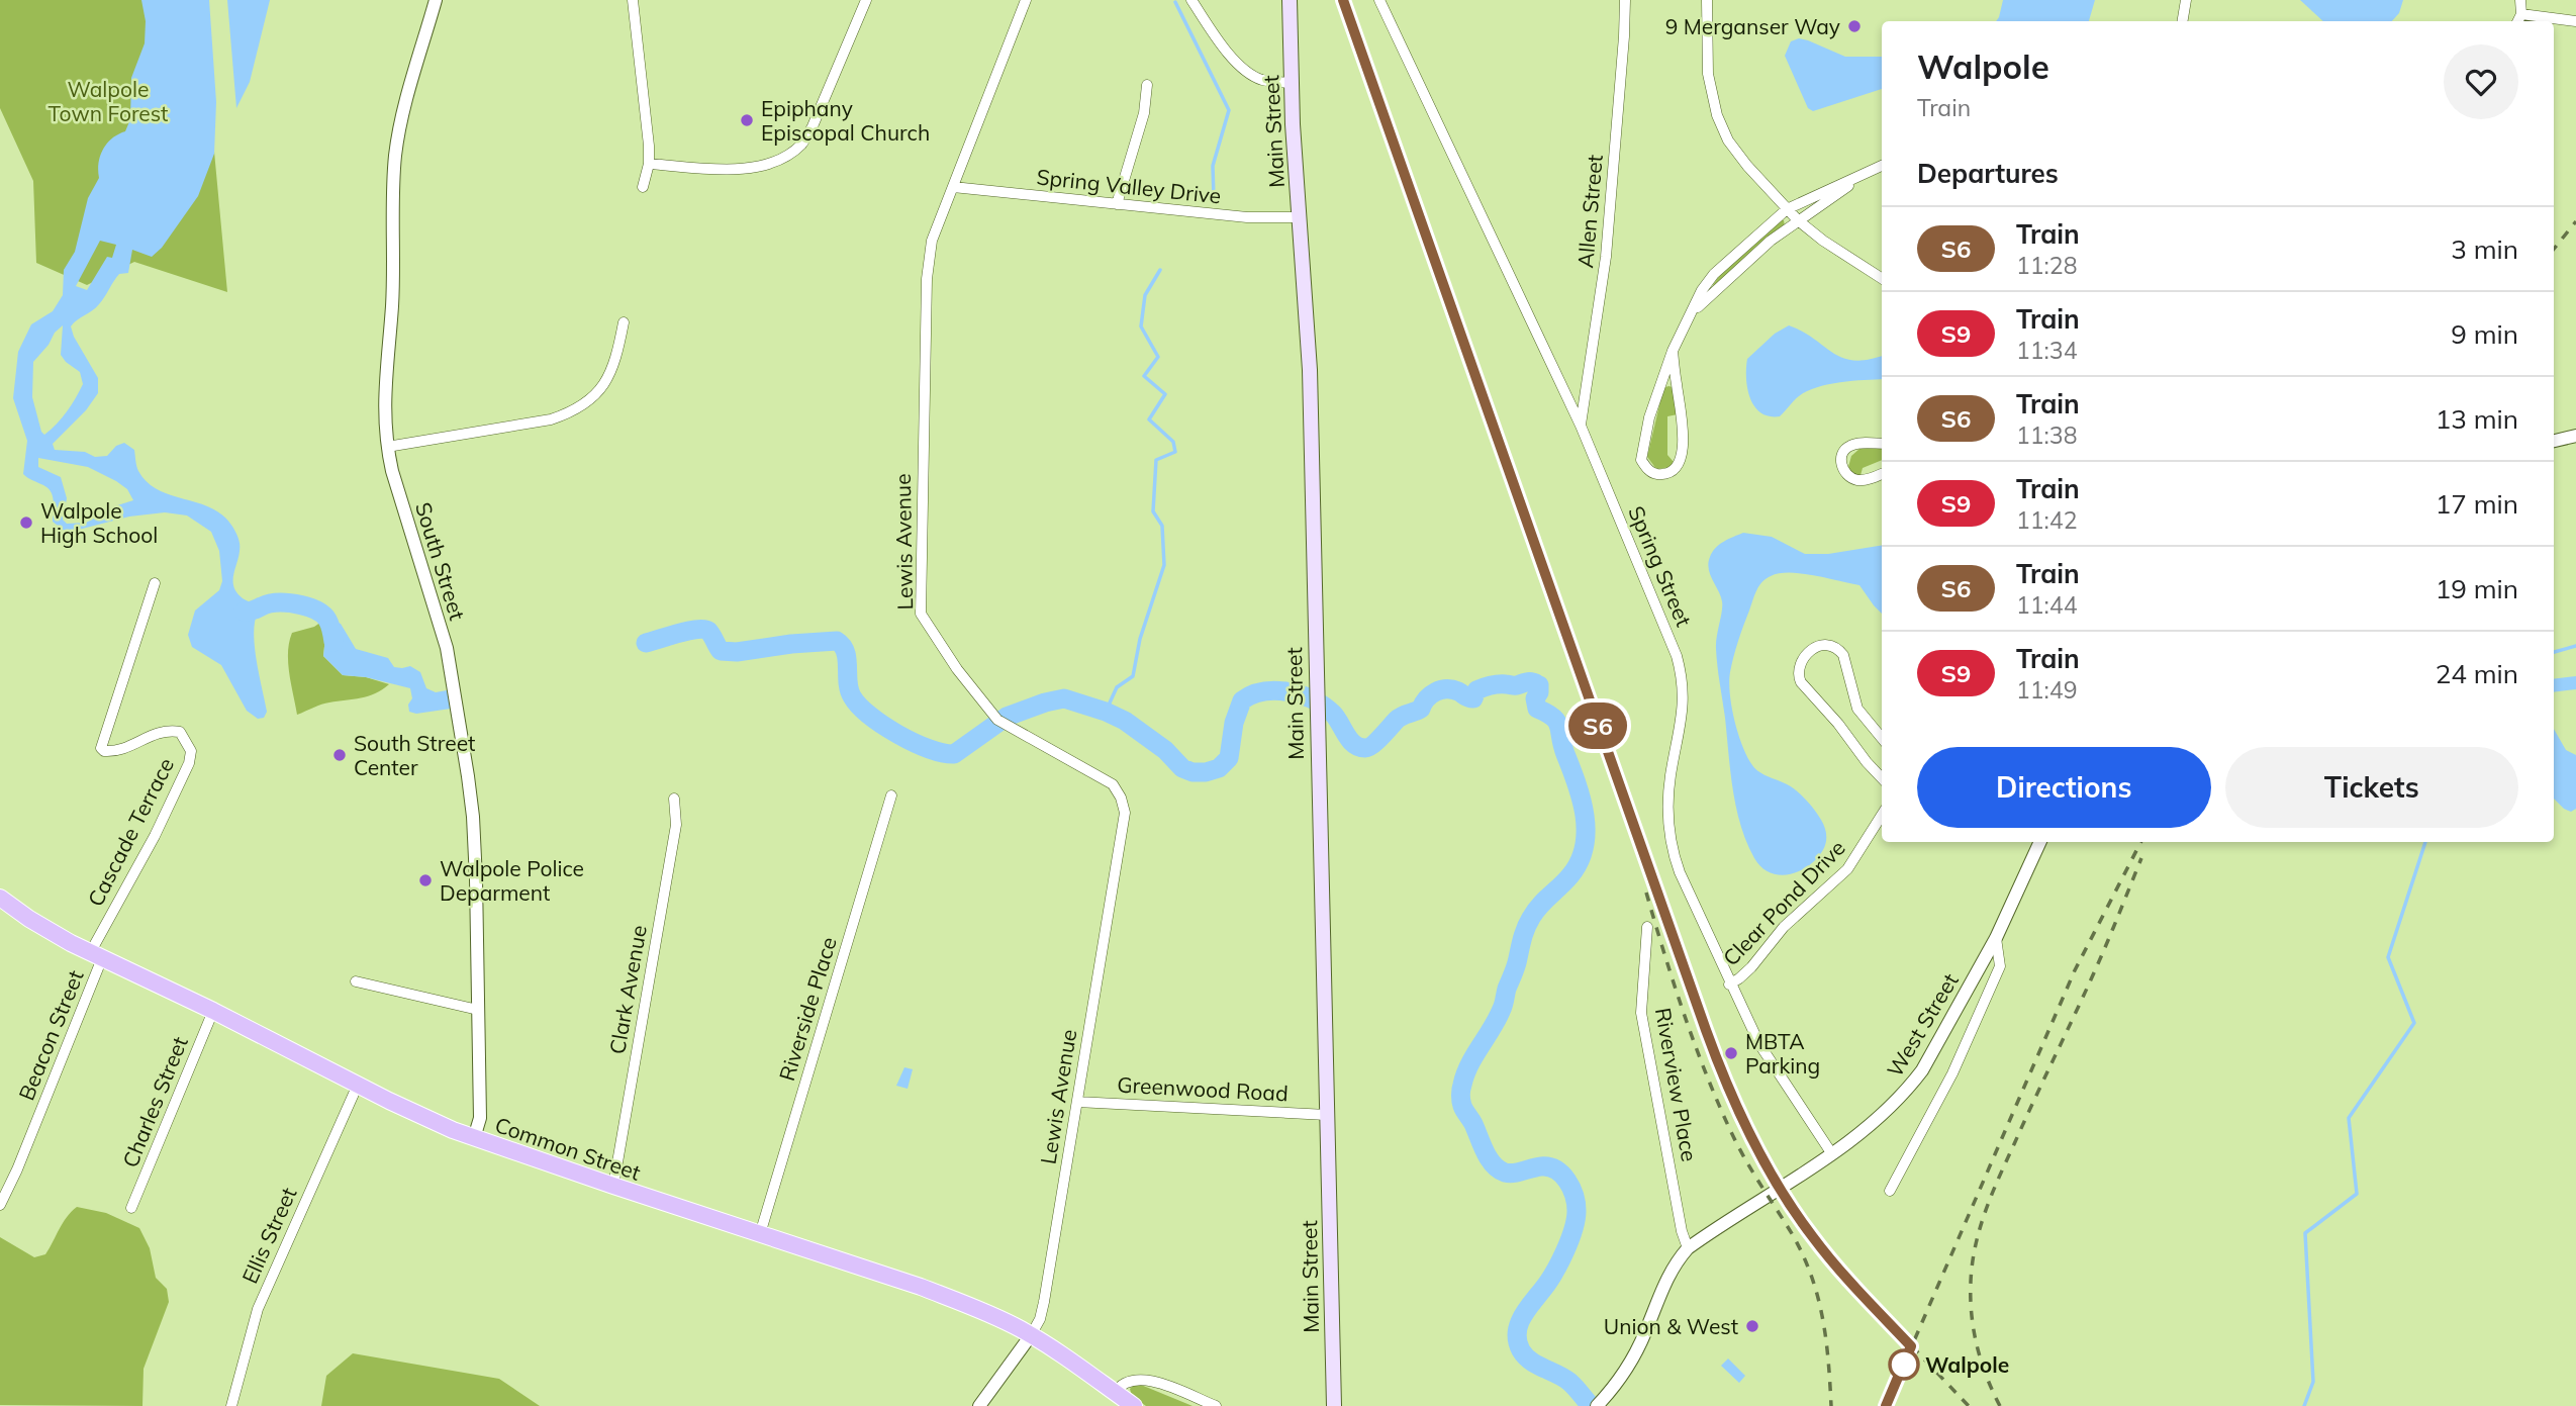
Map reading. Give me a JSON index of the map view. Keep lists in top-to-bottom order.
{
  "streets": {
    "main road": ["Main Street", "Common Street"],
    "street": [
      "Spring Valley Drive",
      "Allen Street",
      "Lewis Avenue",
      "South Street",
      "Spring Street",
      "Cascade Terrace",
      "Clear Pond Drive",
      "Clark Avenue",
      "Riverside Place",
      "West Street",
      "Beacon Street",
      "Riverview Place",
      "Greenwood Road",
      "Charles Street",
      "Ellis Street"
    ]
  },
  "crossings": [
    ["Main Street", "Spring Valley Drive"],
    ["Main Street", "Greenwood Road"],
    ["Spring Valley Drive", "Lewis Avenue"],
    ["Allen Street", "Spring Street"],
    ["Lewis Avenue", "Greenwood Road"],
    ["Lewis Avenue", "Common Street"],
    ["South Street", "Common Street"],
    ["Spring Street", "Clear Pond Drive"],
    ["Spring Street", "West Street"],
    ["Cascade Terrace", "Beacon Street"],
    ["Cascade Terrace", "Common Street"],
    ["Clark Avenue", "Common Street"],
    ["Riverside Place", "Common Street"],
    ["West Street", "Riverview Place"],
    ["Beacon Street", "Common Street"],
    ["Charles Street", "Common Street"],
    ["Common Street", "Ellis Street"]
  ],
  "parks": ["Walpole Town Forest"],
  "places": [
    "9 Merganser Way",
    "Epiphany Episcopal Church",
    "Walpole High School",
    "South Street Center",
    "Walpole Police Deparment",
    "MBTA Parking",
    "Union & West",
    "Walpole"
  ],
  "page": {
    "on_map": "S6",
    "heading": [
      ["Walpole", "Train"],
      "Departures"
    ],
    "list": [
      {
        "mark": "S6",
        "name": "Train",
        "note": "11:28",
        "value": "3 min"
      },
      {
        "mark": "S9",
        "name": "Train",
        "note": "11:34",
        "value": "9 min"
      },
      {
        "mark": "S6",
        "name": "Train",
        "note": "11:38",
        "value": "13 min"
      },
      {
        "mark": "S9",
        "name": "Train",
        "note": "11:42",
        "value": "17 min"
      },
      {
        "mark": "S6",
        "name": "Train",
        "note": "11:44",
        "value": "19 min"
      },
      {
        "mark": "S9",
        "name": "Train",
        "note": "11:49",
        "value": "24 min"
      }
    ],
    "buttons": ["Directions", "Tickets"]
  }
}
